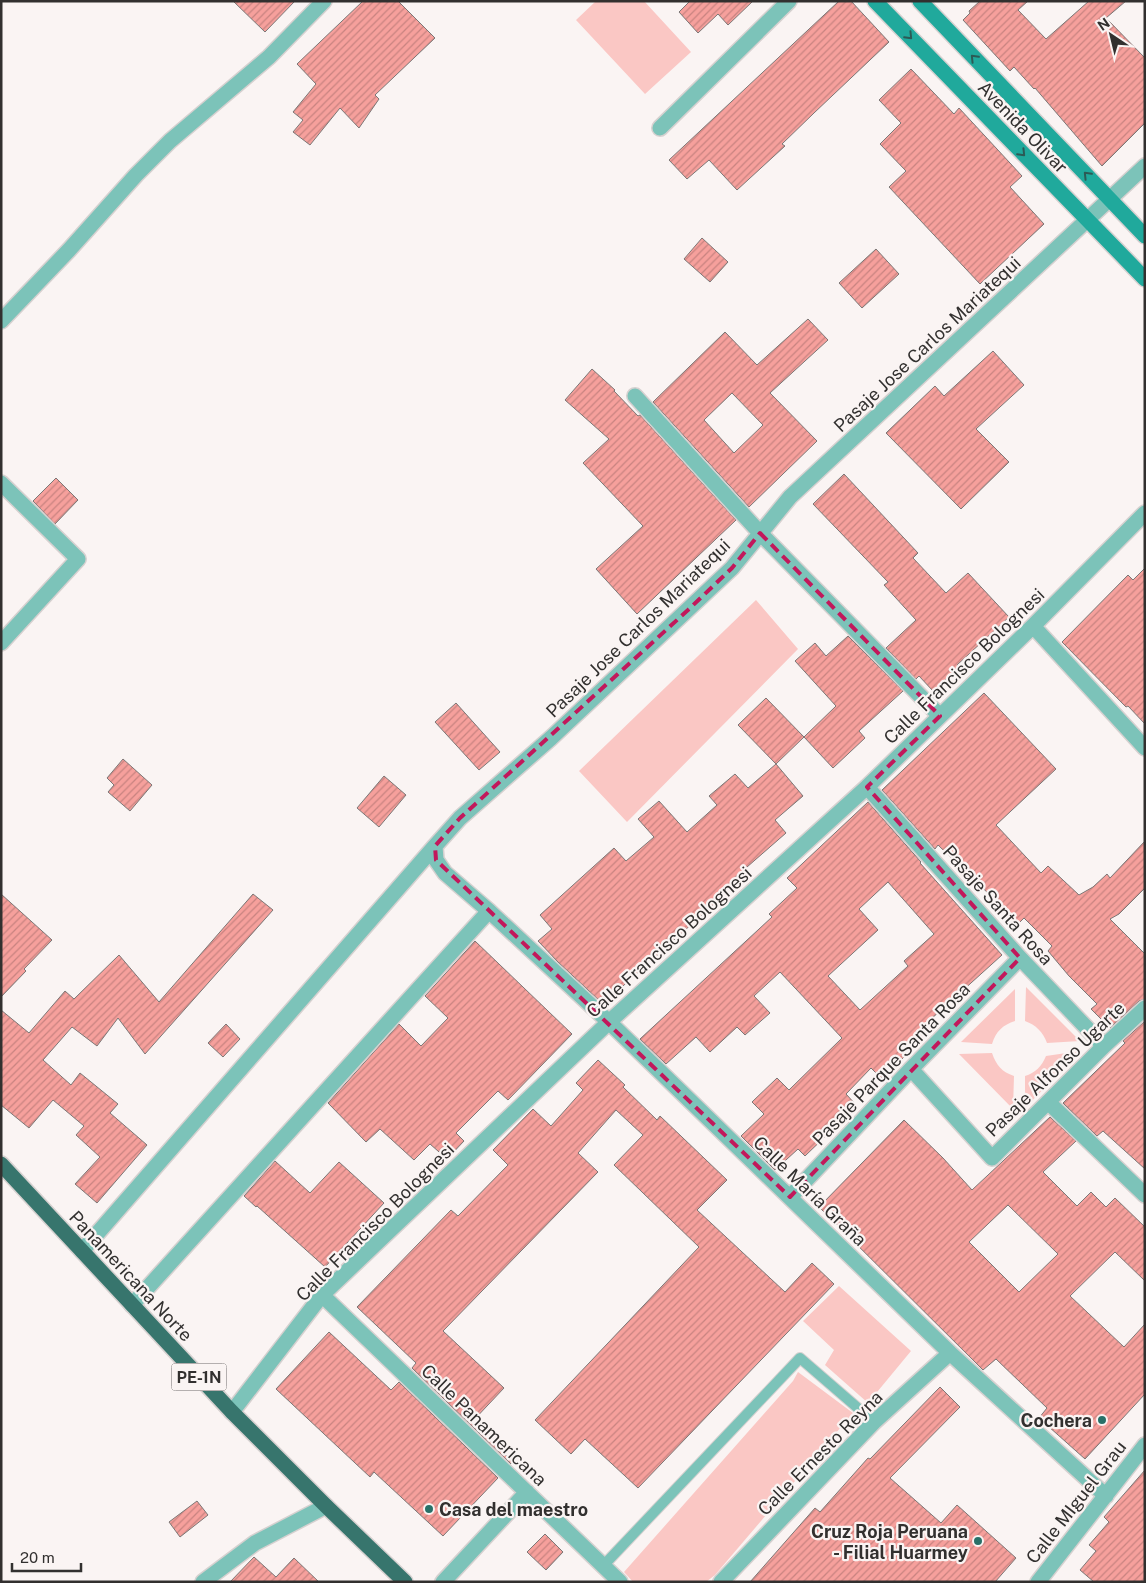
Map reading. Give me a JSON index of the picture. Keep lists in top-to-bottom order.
{
  "streets": {
    "highway": ["Panamericana Norte", "PE-1N"],
    "street": [
      "Avenida Olivar",
      "Pasaje Jose Carlos Mariatequi",
      "Calle Francisco Bolognesi",
      "Pasaje Santa Rosa",
      "Pasaje Parque Santa Rosa",
      "Pasaje Alfonso Ugarte",
      "Calle María Graña",
      "Calle Panamericana",
      "Calle Ernesto Reyna",
      "Calle MIguel Grau"
    ]
  },
  "crossings": [
    ["Avenida Olivar", "Pasaje Jose Carlos Mariatequi"],
    ["Pasaje Jose Carlos Mariatequi", "Panamericana Norte"],
    ["Calle Francisco Bolognesi", "Pasaje Santa Rosa"],
    ["Calle Francisco Bolognesi", "Calle María Graña"],
    ["Calle Francisco Bolognesi", "Panamericana Norte"],
    ["Calle Francisco Bolognesi", "Calle Panamericana"],
    ["Pasaje Santa Rosa", "Pasaje Parque Santa Rosa"],
    ["Pasaje Santa Rosa", "Pasaje Alfonso Ugarte"],
    ["Pasaje Parque Santa Rosa", "Pasaje Alfonso Ugarte"],
    ["Pasaje Parque Santa Rosa", "Calle María Graña"],
    ["Calle María Graña", "Calle Ernesto Reyna"],
    ["Calle María Graña", "Calle MIguel Grau"]
  ],
  "places": ["Cochera", "Casa del maestro", "Cruz Roja Peruana - Filial Huarmey"],
  "scale_bar": "20 m",
  "north": "top left"
}
